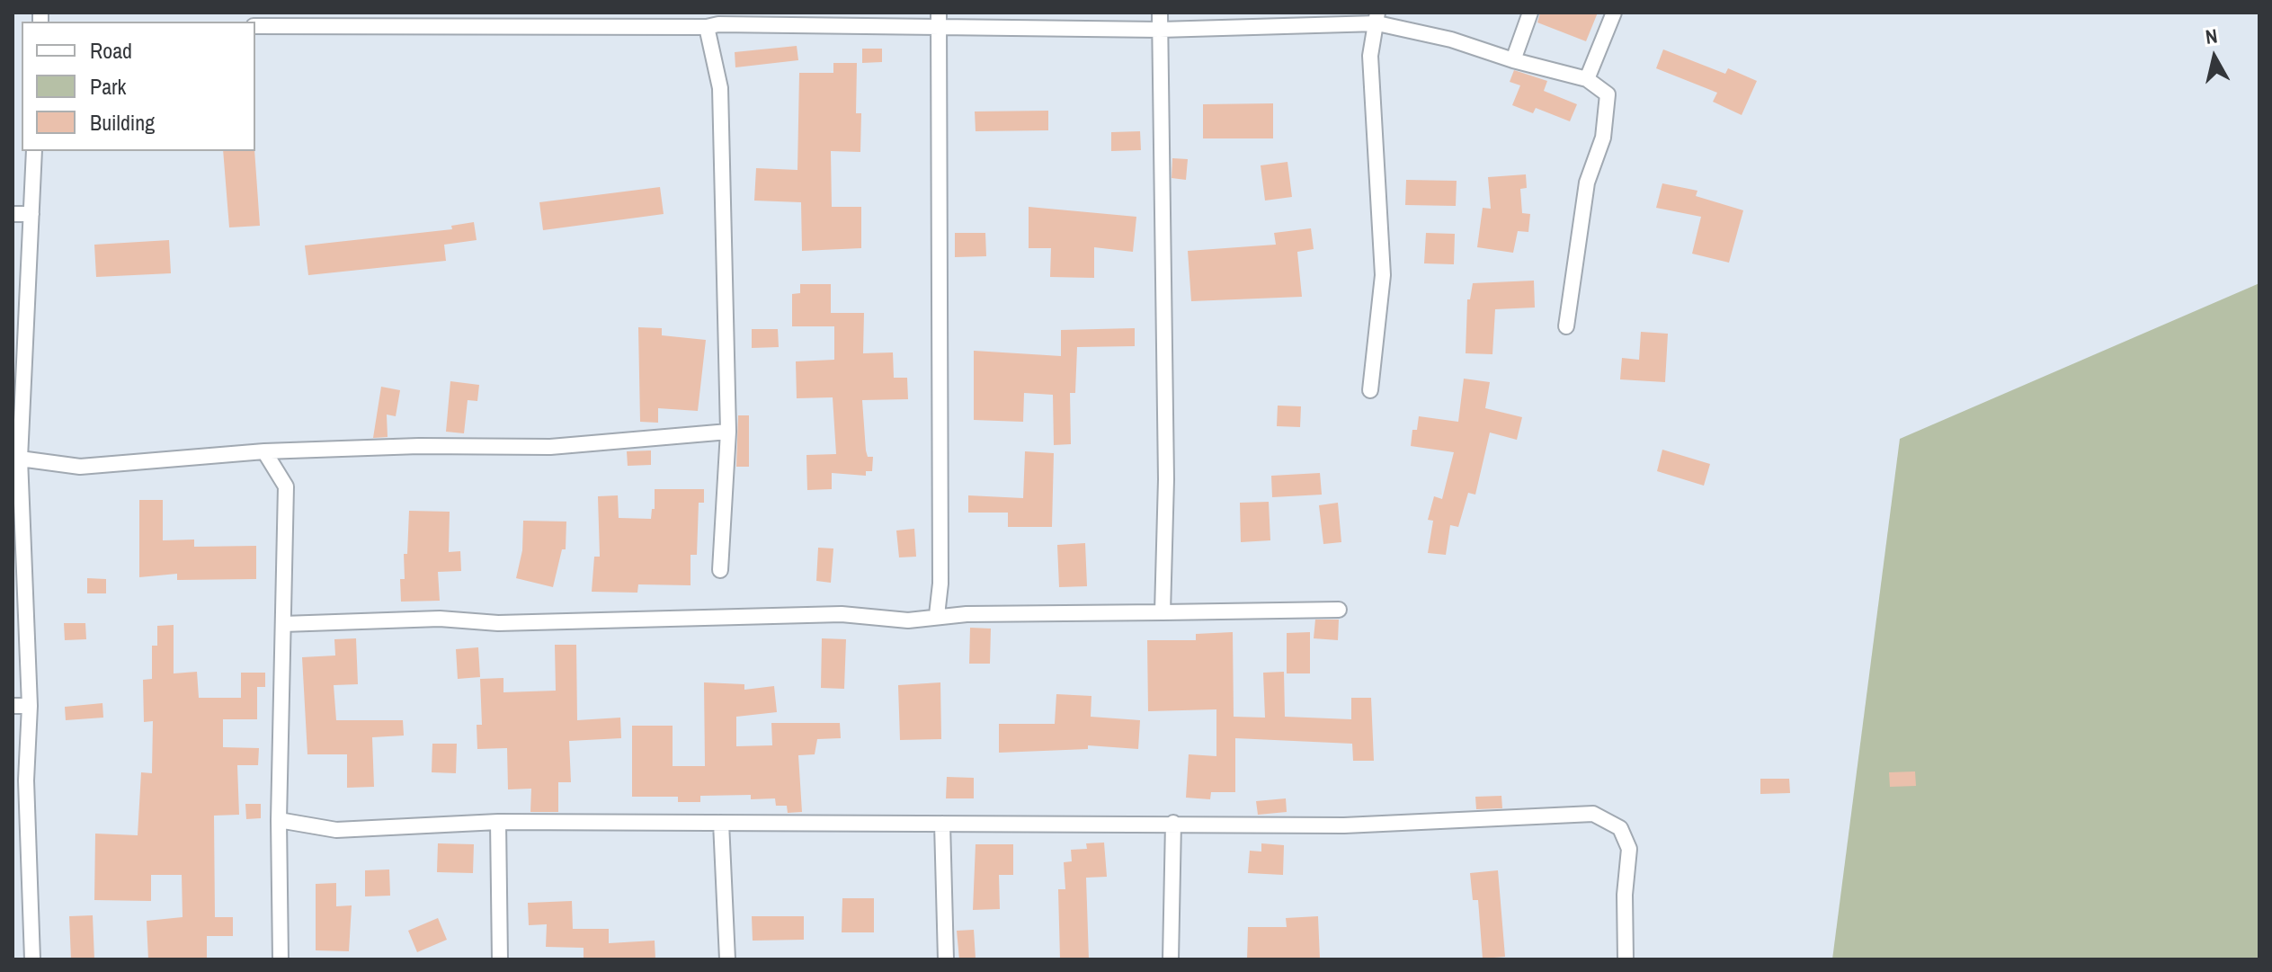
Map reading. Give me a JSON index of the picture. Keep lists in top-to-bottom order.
{
  "legend": ["Road", "Park", "Building"],
  "north": "top"
}
